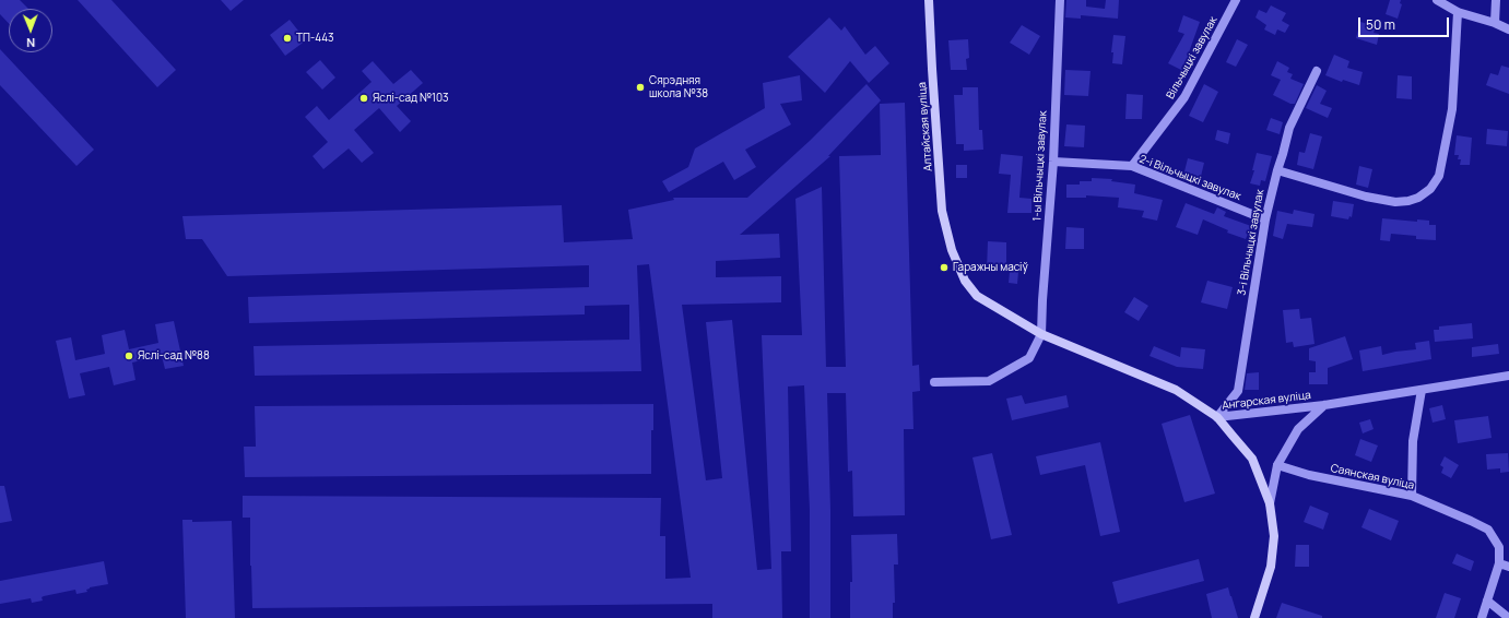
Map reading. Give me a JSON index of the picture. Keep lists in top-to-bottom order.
{
  "streets": {
    "main road": ["Алтайская вуліца", "Ангарская вуліца"],
    "street": [
      "Вільчыцкі завулак",
      "1-ы Вільчыцкі завулак",
      "2-і Вільчыцкі завулак",
      "3-і Вільчыцкі завулак",
      "Саянская вуліца"
    ]
  },
  "crossings": [
    ["Вільчыцкі завулак", "2-і Вільчыцкі завулак"],
    ["Алтайская вуліца", "Ангарская вуліца"],
    ["1-ы Вільчыцкі завулак", "2-і Вільчыцкі завулак"],
    ["1-ы Вільчыцкі завулак", "Ангарская вуліца"],
    ["2-і Вільчыцкі завулак", "3-і Вільчыцкі завулак"],
    ["3-і Вільчыцкі завулак", "Ангарская вуліца"]
  ],
  "places": [
    "ТП-443",
    "Сярэдняя школа №38",
    "Яслі-сад №103",
    "Гаражны масіў",
    "Яслі-сад №88"
  ],
  "scale_bar": "50 m",
  "north": "bottom"
}
